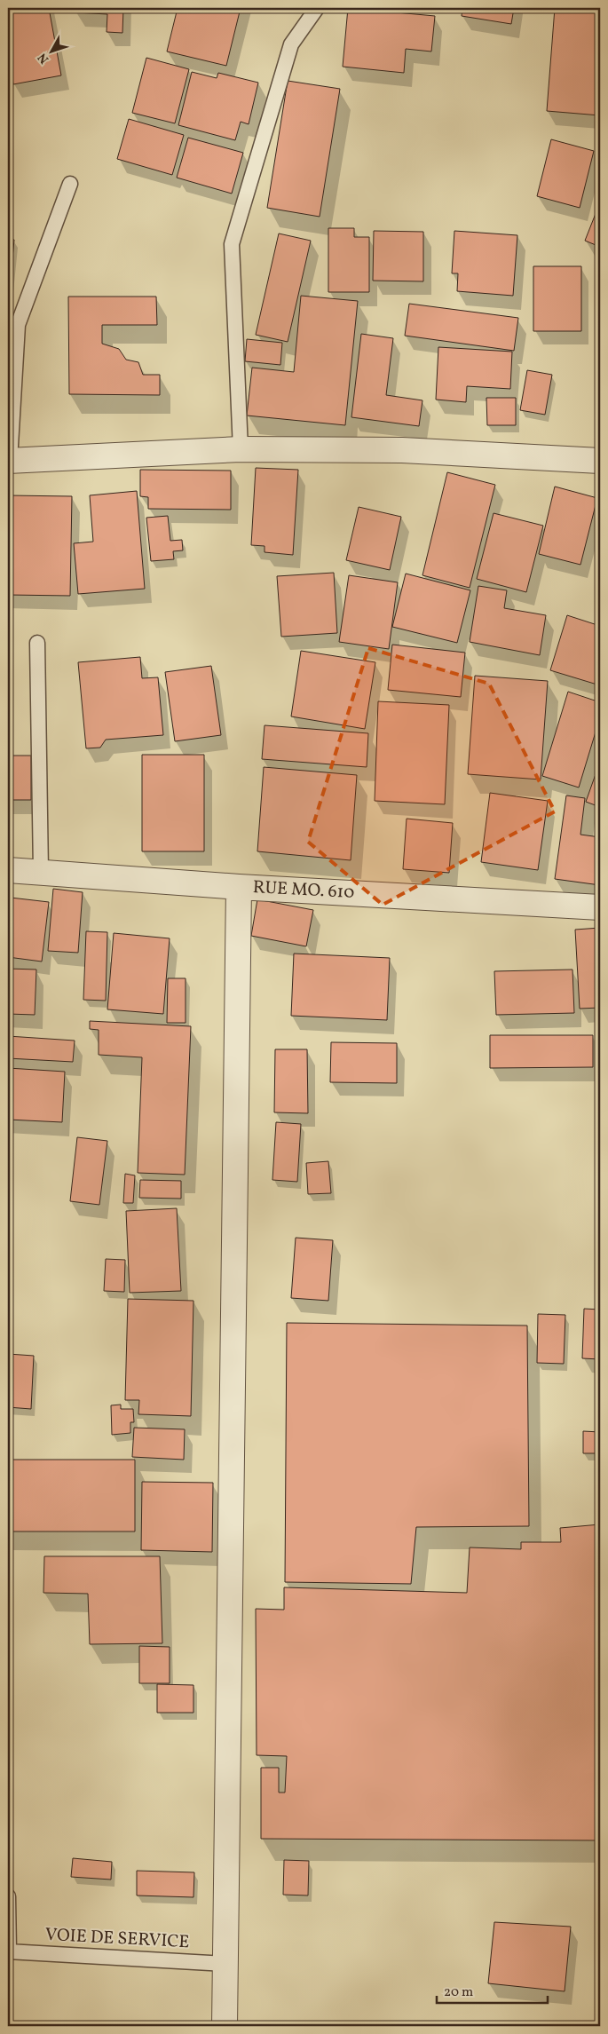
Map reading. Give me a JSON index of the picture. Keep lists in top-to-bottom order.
{
  "streets": {
    "street": ["RUE MO. 610"],
    "lane": ["VOIE DE SERVICE"]
  },
  "scale_bar": "20 m",
  "north": "bottom left"
}
